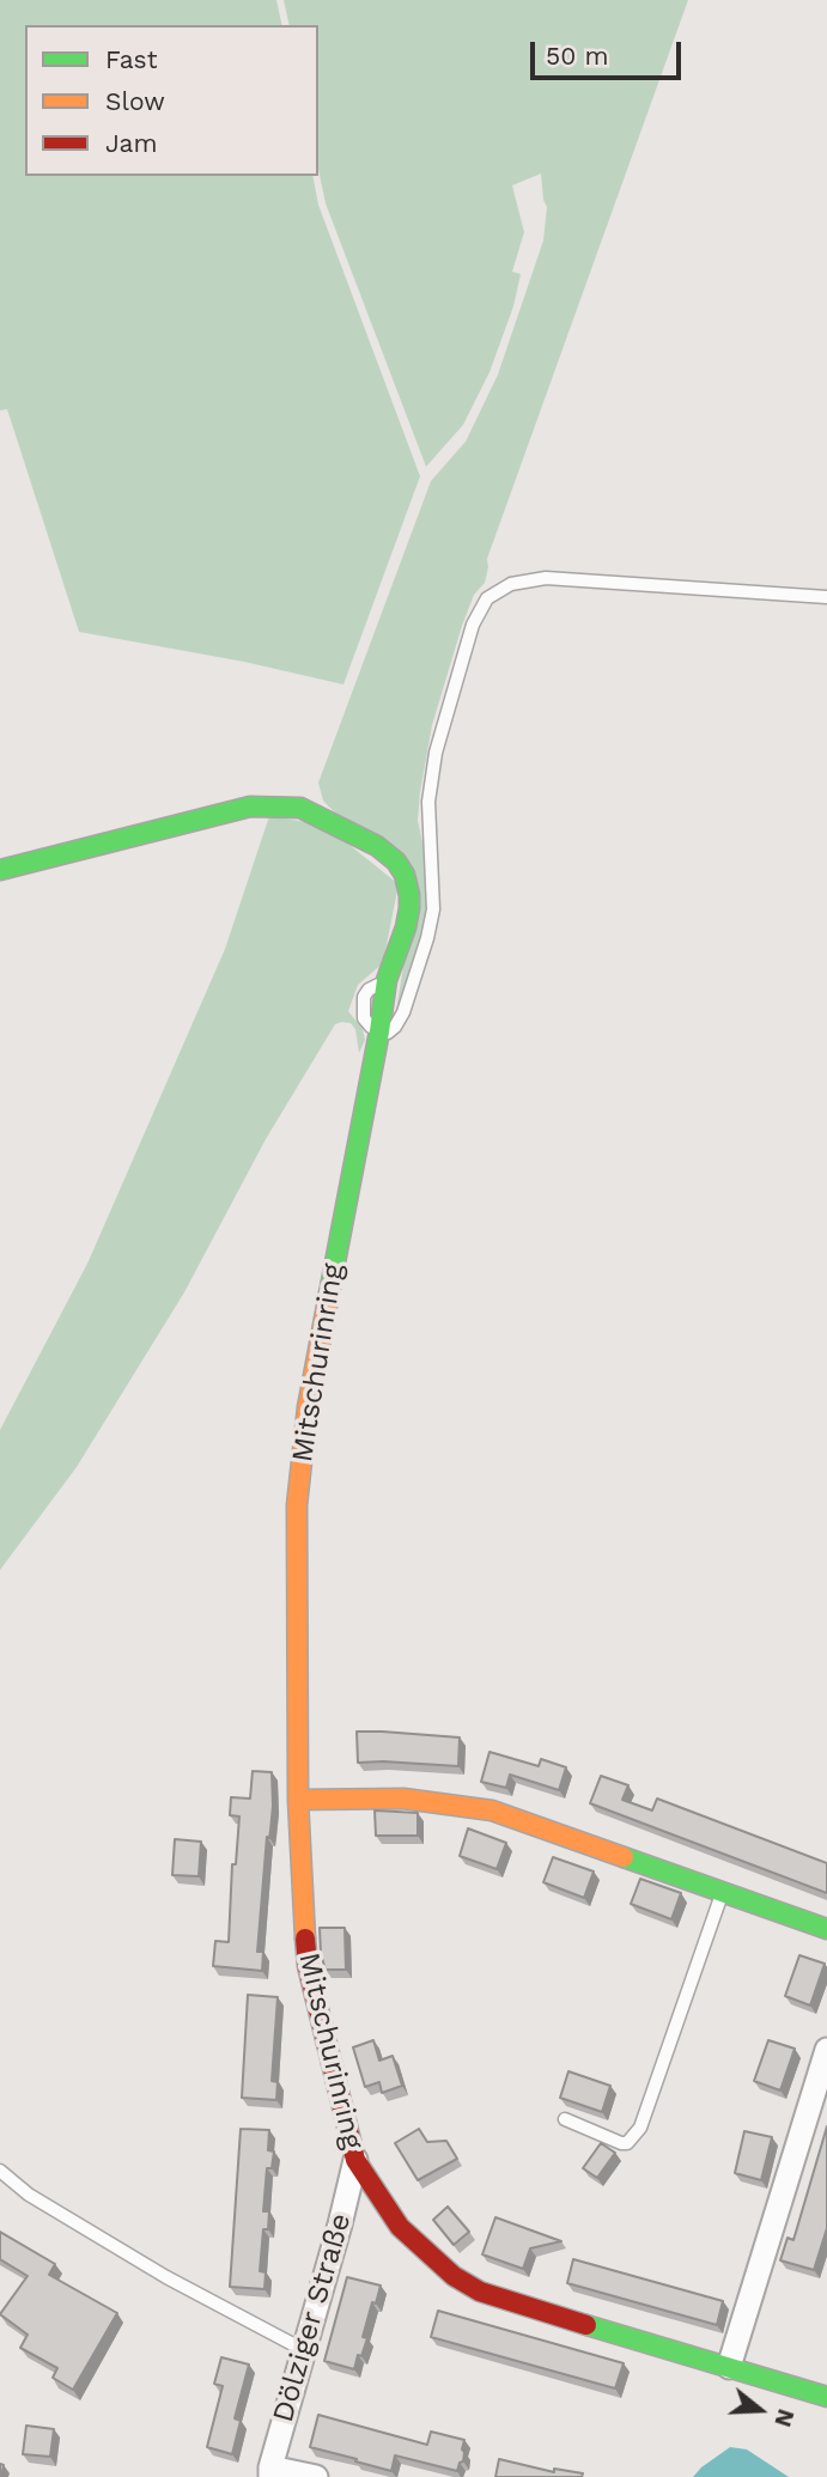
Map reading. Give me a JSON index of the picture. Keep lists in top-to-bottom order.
{
  "streets": {
    "street": ["Mitschurinring", "Dölziger Straße"]
  },
  "crossings": [
    ["Mitschurinring", "Dölziger Straße"]
  ],
  "legend": ["Fast", "Slow", "Jam"],
  "scale_bar": "50 m",
  "north": "right"
}
